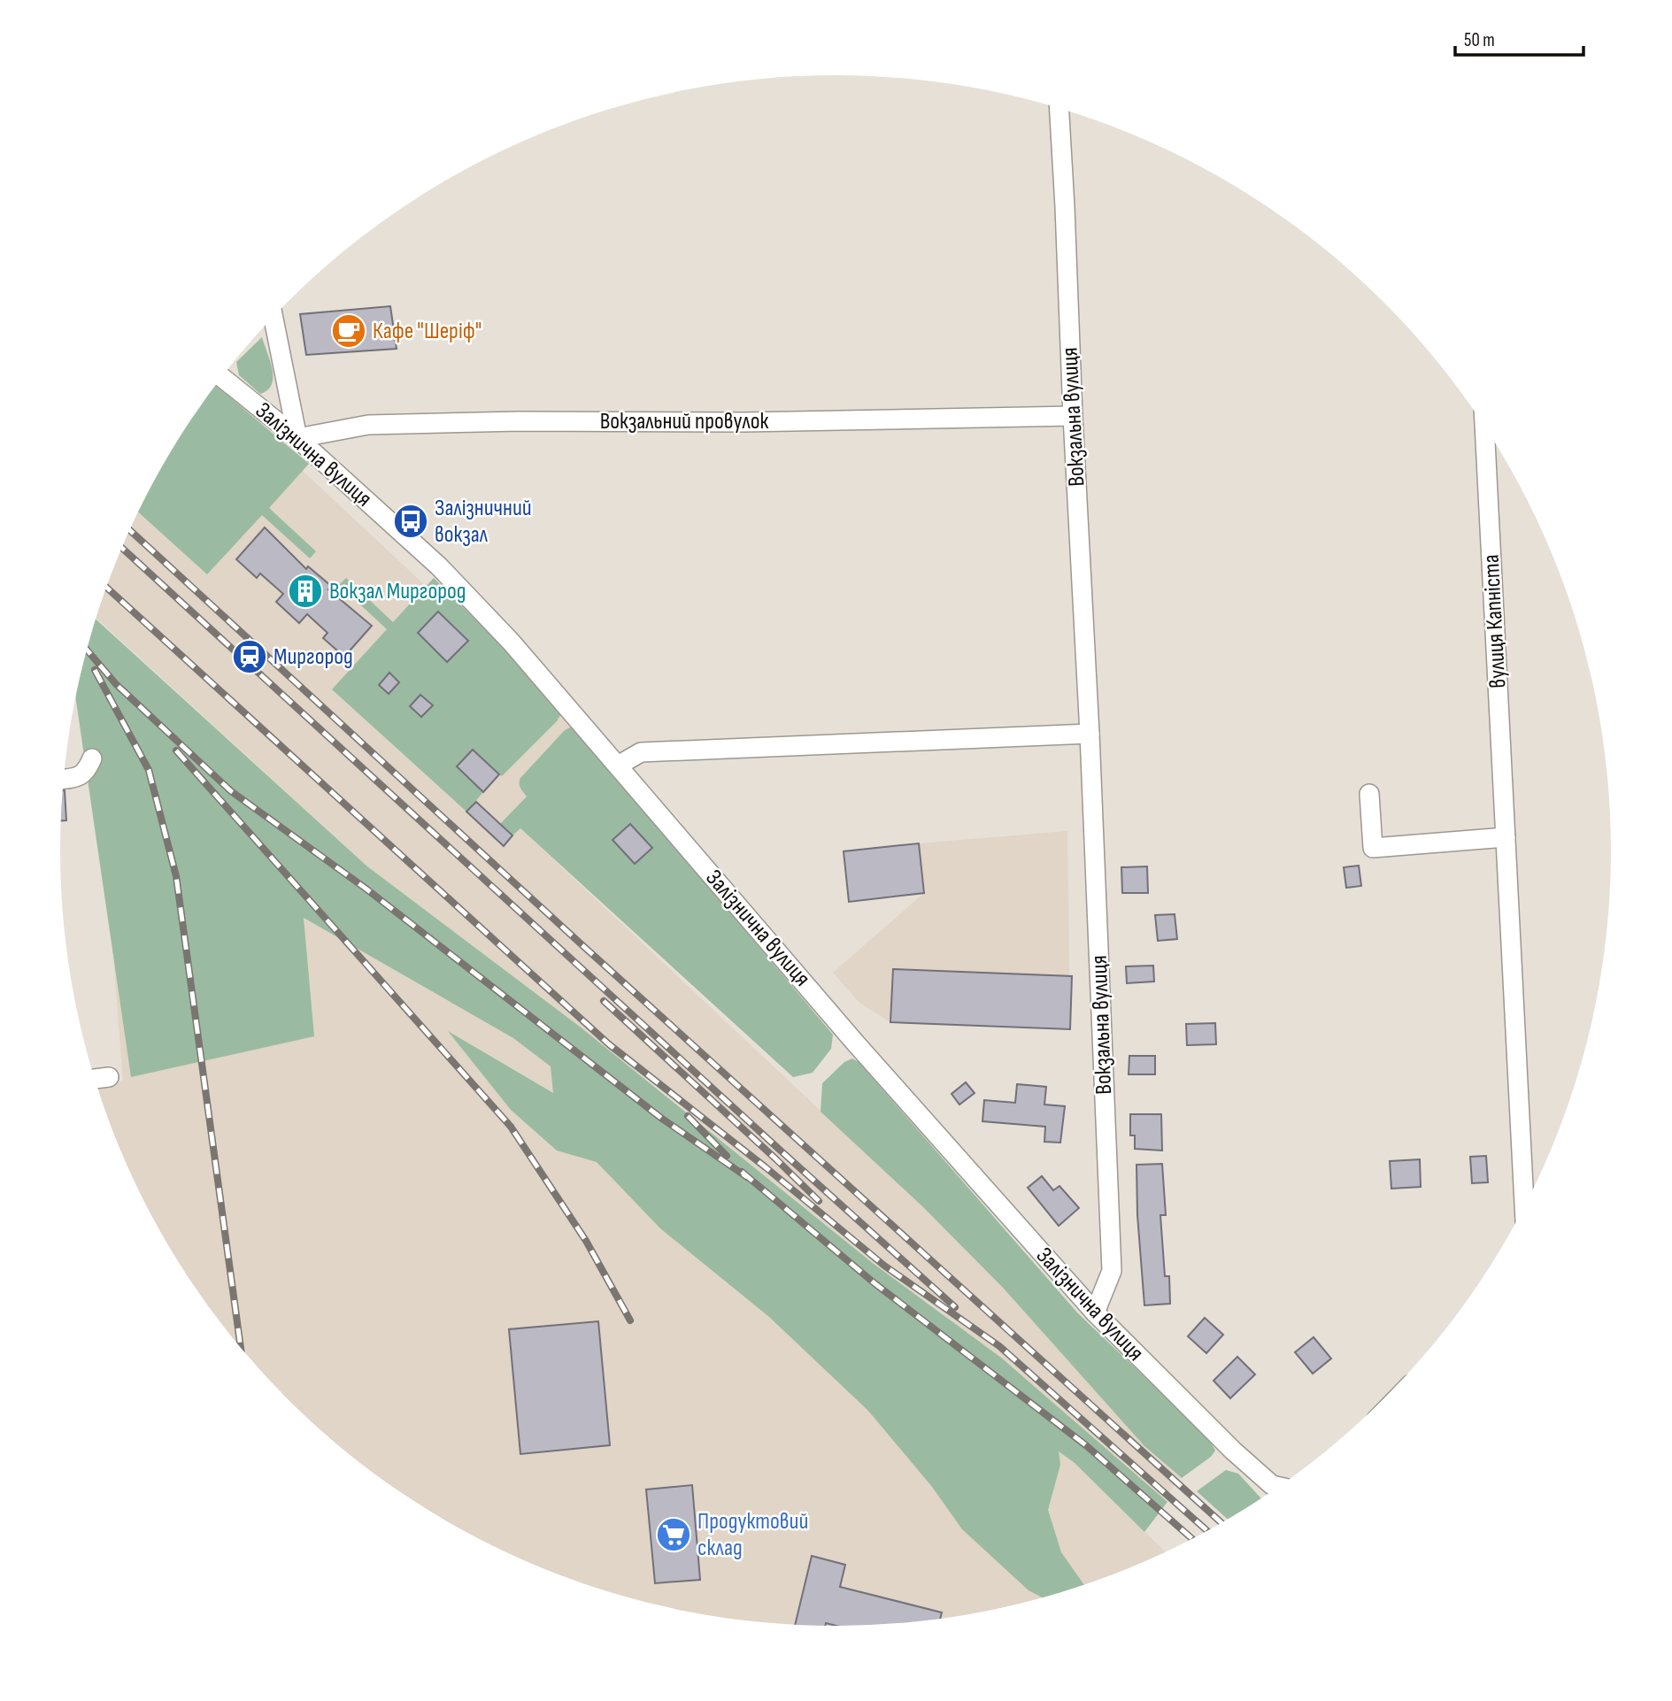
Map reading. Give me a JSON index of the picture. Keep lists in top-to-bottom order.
{
  "streets": {
    "street": [
      "Вокзальна вулиця",
      "Вокзальний провулок",
      "Залізнична вулиця",
      "вулиця Капніста"
    ]
  },
  "crossings": [
    ["Вокзальна вулиця", "Вокзальний провулок"],
    ["Вокзальна вулиця", "Залізнична вулиця"],
    ["Вокзальний провулок", "Залізнична вулиця"]
  ],
  "places": {
    "cafe": ["Кафе \"Шеріф\""],
    "bus stop": ["Залізничний вокзал"],
    "building": ["Вокзал Миргород"],
    "station": ["Миргород"],
    "supermarket": ["Продуктовий склад"]
  },
  "scale_bar": "50 m"
}
